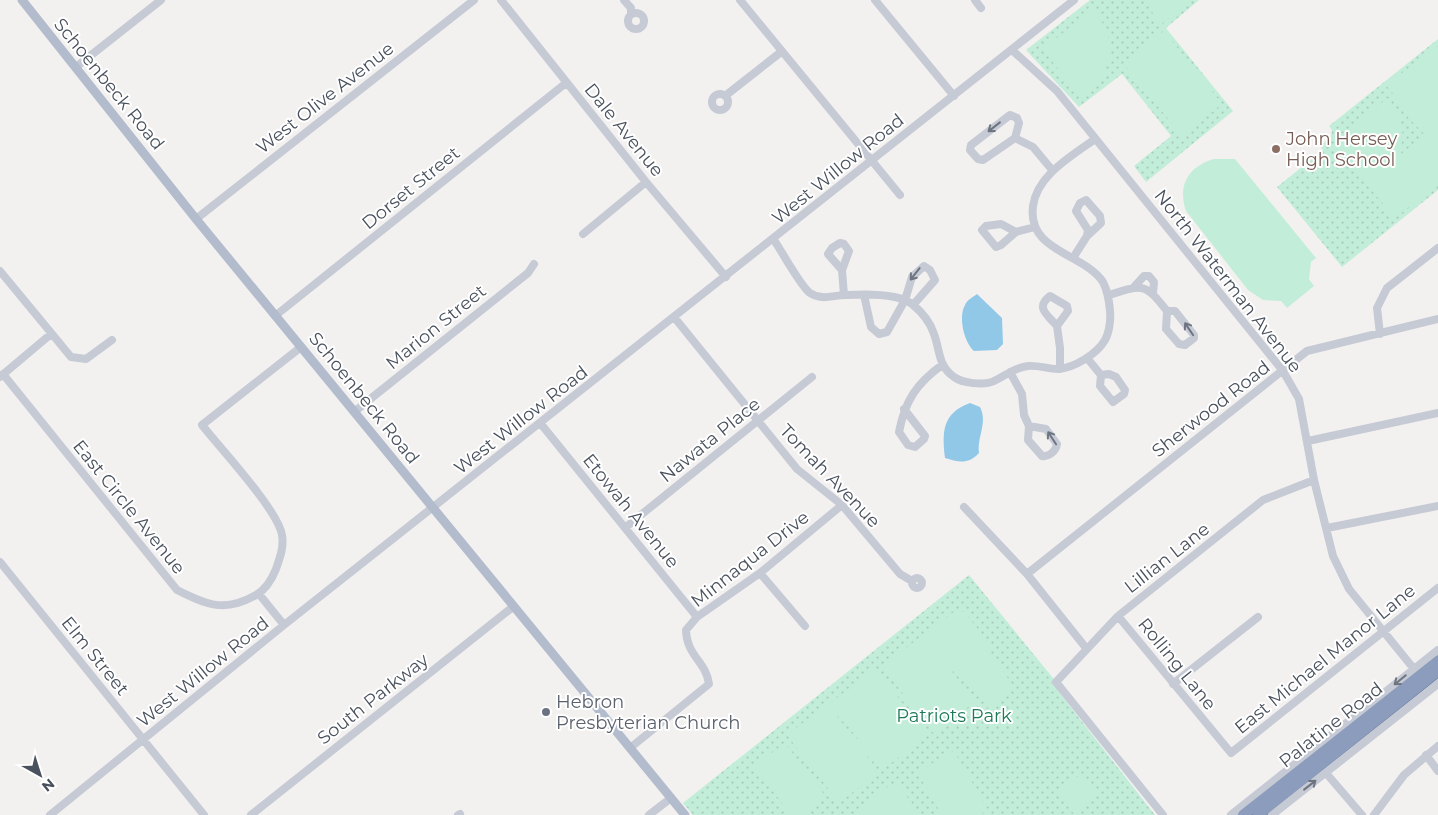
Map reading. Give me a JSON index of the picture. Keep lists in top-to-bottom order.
{
  "streets": {
    "highway": ["Palatine Road"],
    "main road": ["Schoenbeck Road"],
    "street": [
      "West Olive Avenue",
      "Dale Avenue",
      "West Willow Road",
      "Dorset Street",
      "North Waterman Avenue",
      "Marion Street",
      "Sherwood Road",
      "Nawata Place",
      "Tomah Avenue",
      "East Circle Avenue",
      "Etowah Avenue",
      "Lillian Lane",
      "Minnaqua Drive",
      "Elm Street",
      "East Michael Manor Lane",
      "Rolling Lane",
      "South Parkway"
    ]
  },
  "crossings": [
    ["Schoenbeck Road", "West Olive Avenue"],
    ["Schoenbeck Road", "West Willow Road"],
    ["Schoenbeck Road", "Dorset Street"],
    ["Schoenbeck Road", "Marion Street"],
    ["Schoenbeck Road", "Minnaqua Drive"],
    ["Schoenbeck Road", "South Parkway"],
    ["Dale Avenue", "West Willow Road"],
    ["Dale Avenue", "Dorset Street"],
    ["West Willow Road", "North Waterman Avenue"],
    ["West Willow Road", "Tomah Avenue"],
    ["West Willow Road", "Etowah Avenue"],
    ["West Willow Road", "Elm Street"],
    ["North Waterman Avenue", "Sherwood Road"],
    ["North Waterman Avenue", "Lillian Lane"],
    ["North Waterman Avenue", "East Michael Manor Lane"],
    ["Nawata Place", "Tomah Avenue"],
    ["Nawata Place", "Etowah Avenue"],
    ["Tomah Avenue", "Minnaqua Drive"],
    ["Etowah Avenue", "Minnaqua Drive"],
    ["Lillian Lane", "Rolling Lane"],
    ["East Michael Manor Lane", "Rolling Lane"]
  ],
  "parks": ["Patriots Park"],
  "places": ["John Hersey High School", "Hebron Presbyterian Church"],
  "north": "bottom right"
}
